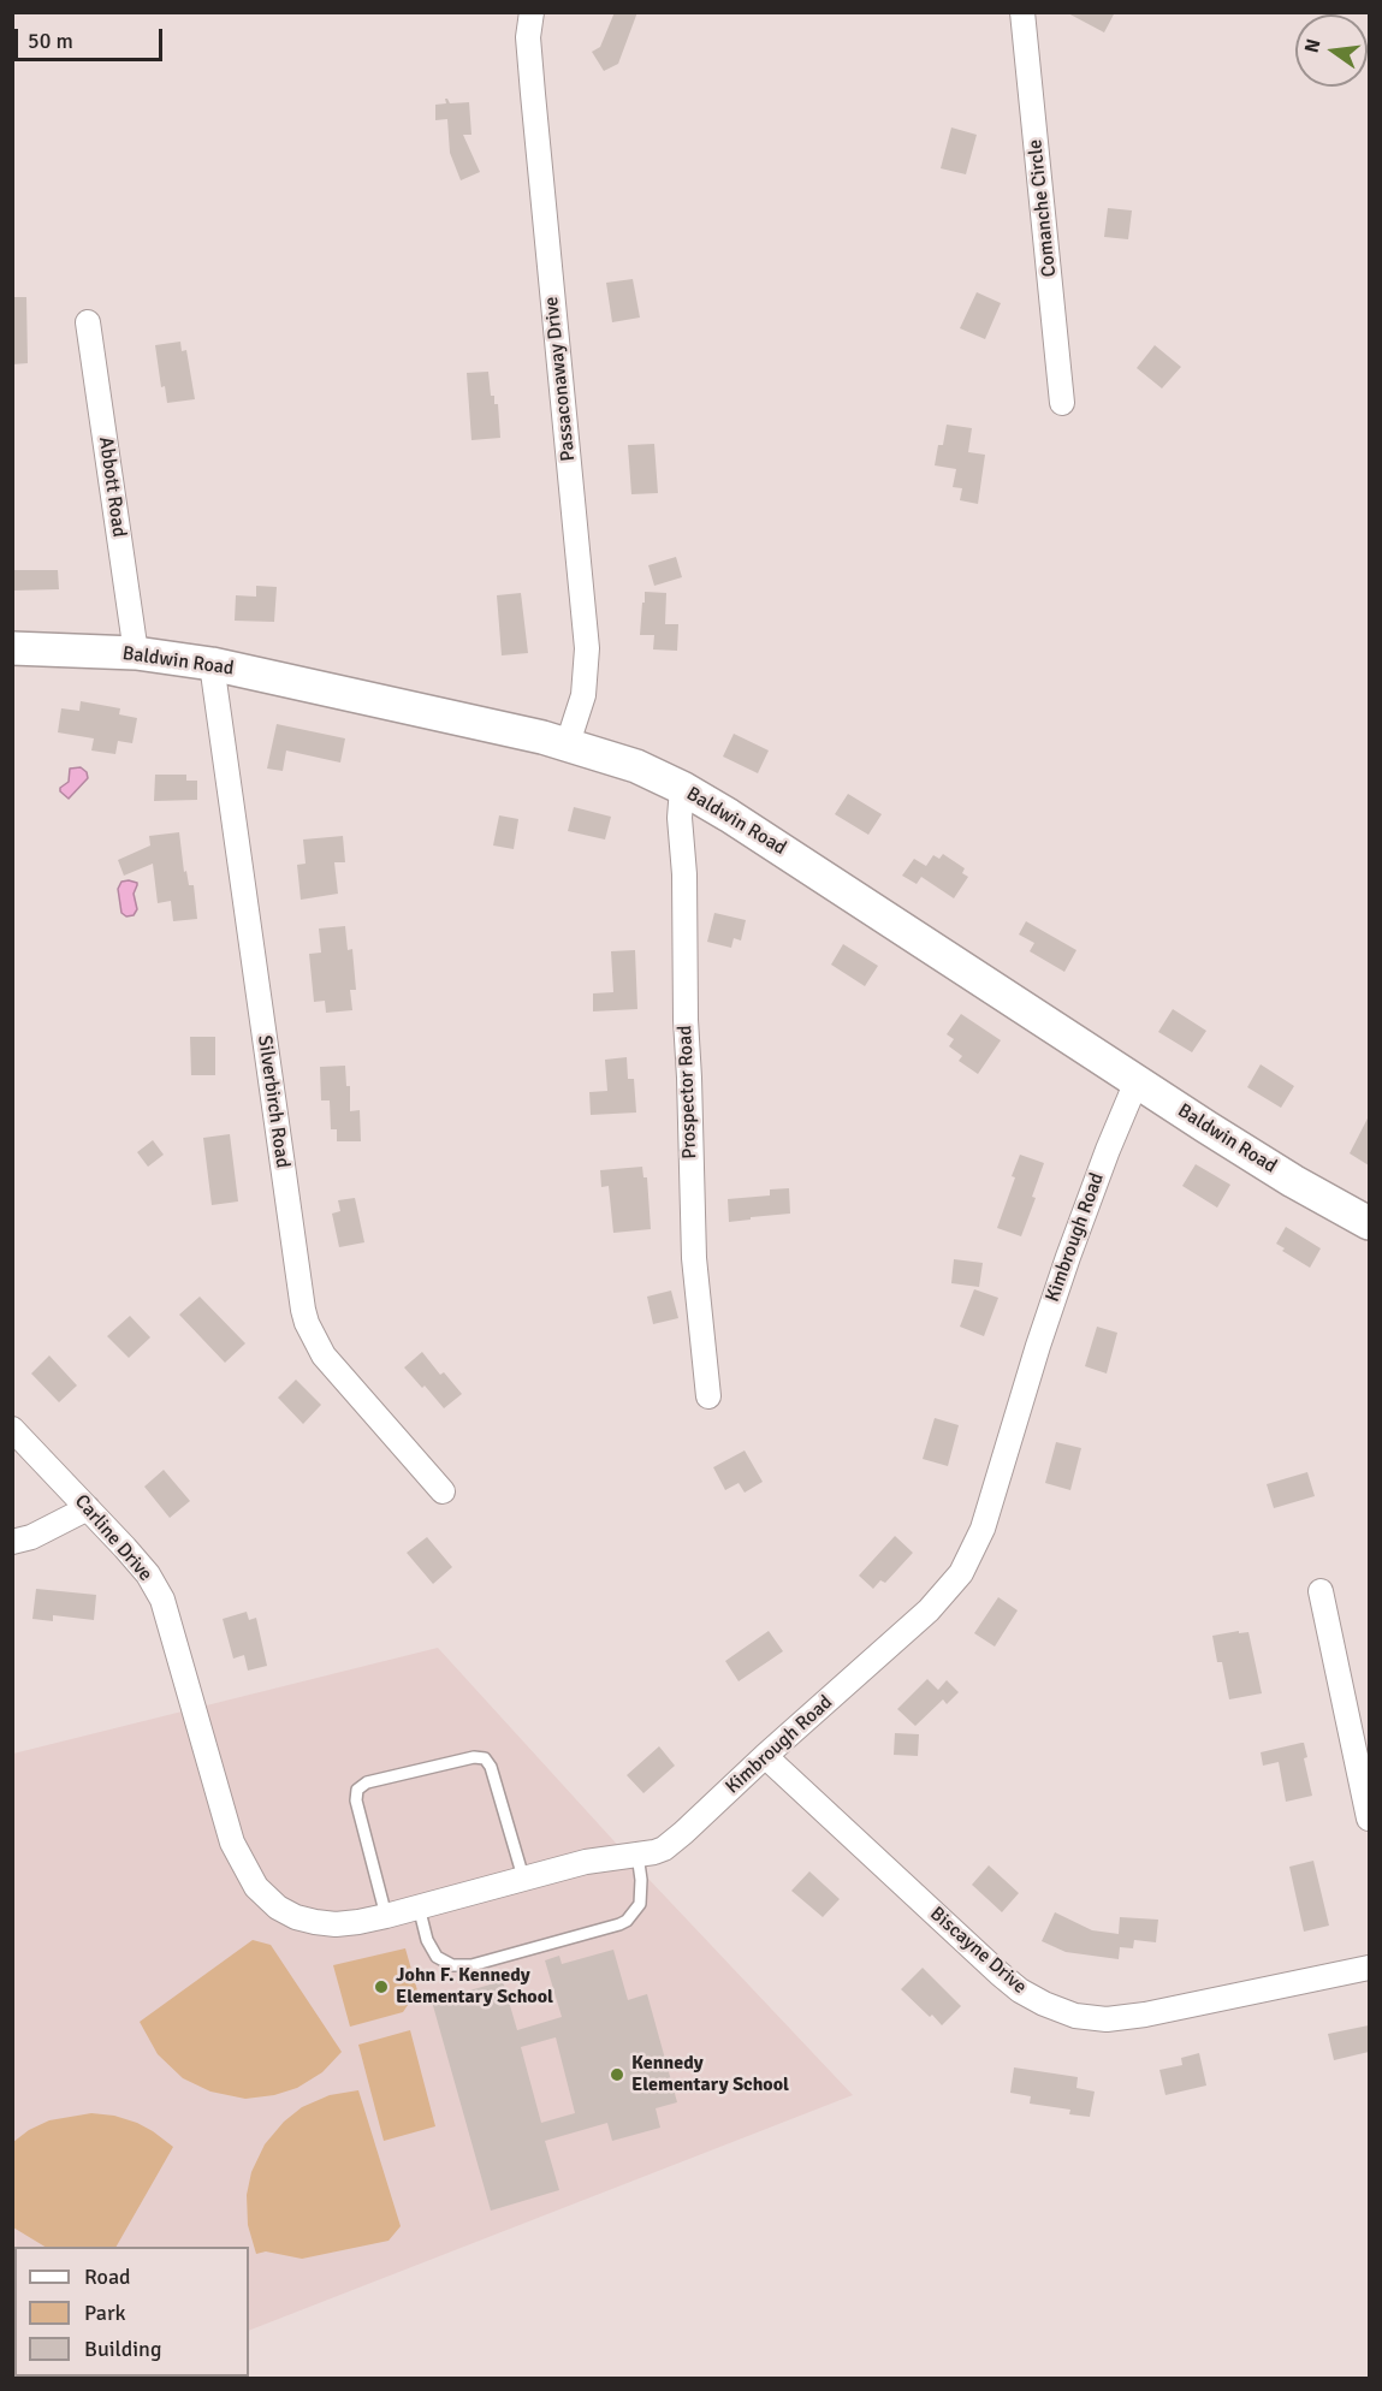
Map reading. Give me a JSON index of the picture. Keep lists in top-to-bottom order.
{
  "streets": {
    "street": [
      "Comanche Circle",
      "Passaconaway Drive",
      "Abbott Road",
      "Baldwin Road",
      "Prospector Road",
      "Silverbirch Road",
      "Kimbrough Road",
      "Carline Drive",
      "Biscayne Drive"
    ]
  },
  "crossings": [
    ["Passaconaway Drive", "Baldwin Road"],
    ["Abbott Road", "Baldwin Road"],
    ["Baldwin Road", "Prospector Road"],
    ["Baldwin Road", "Silverbirch Road"],
    ["Baldwin Road", "Kimbrough Road"],
    ["Kimbrough Road", "Carline Drive"],
    ["Kimbrough Road", "Biscayne Drive"]
  ],
  "places": ["John F. Kennedy Elementary School", "Kennedy Elementary School"],
  "legend": ["Road", "Park", "Building"],
  "scale_bar": "50 m",
  "north": "left"
}
